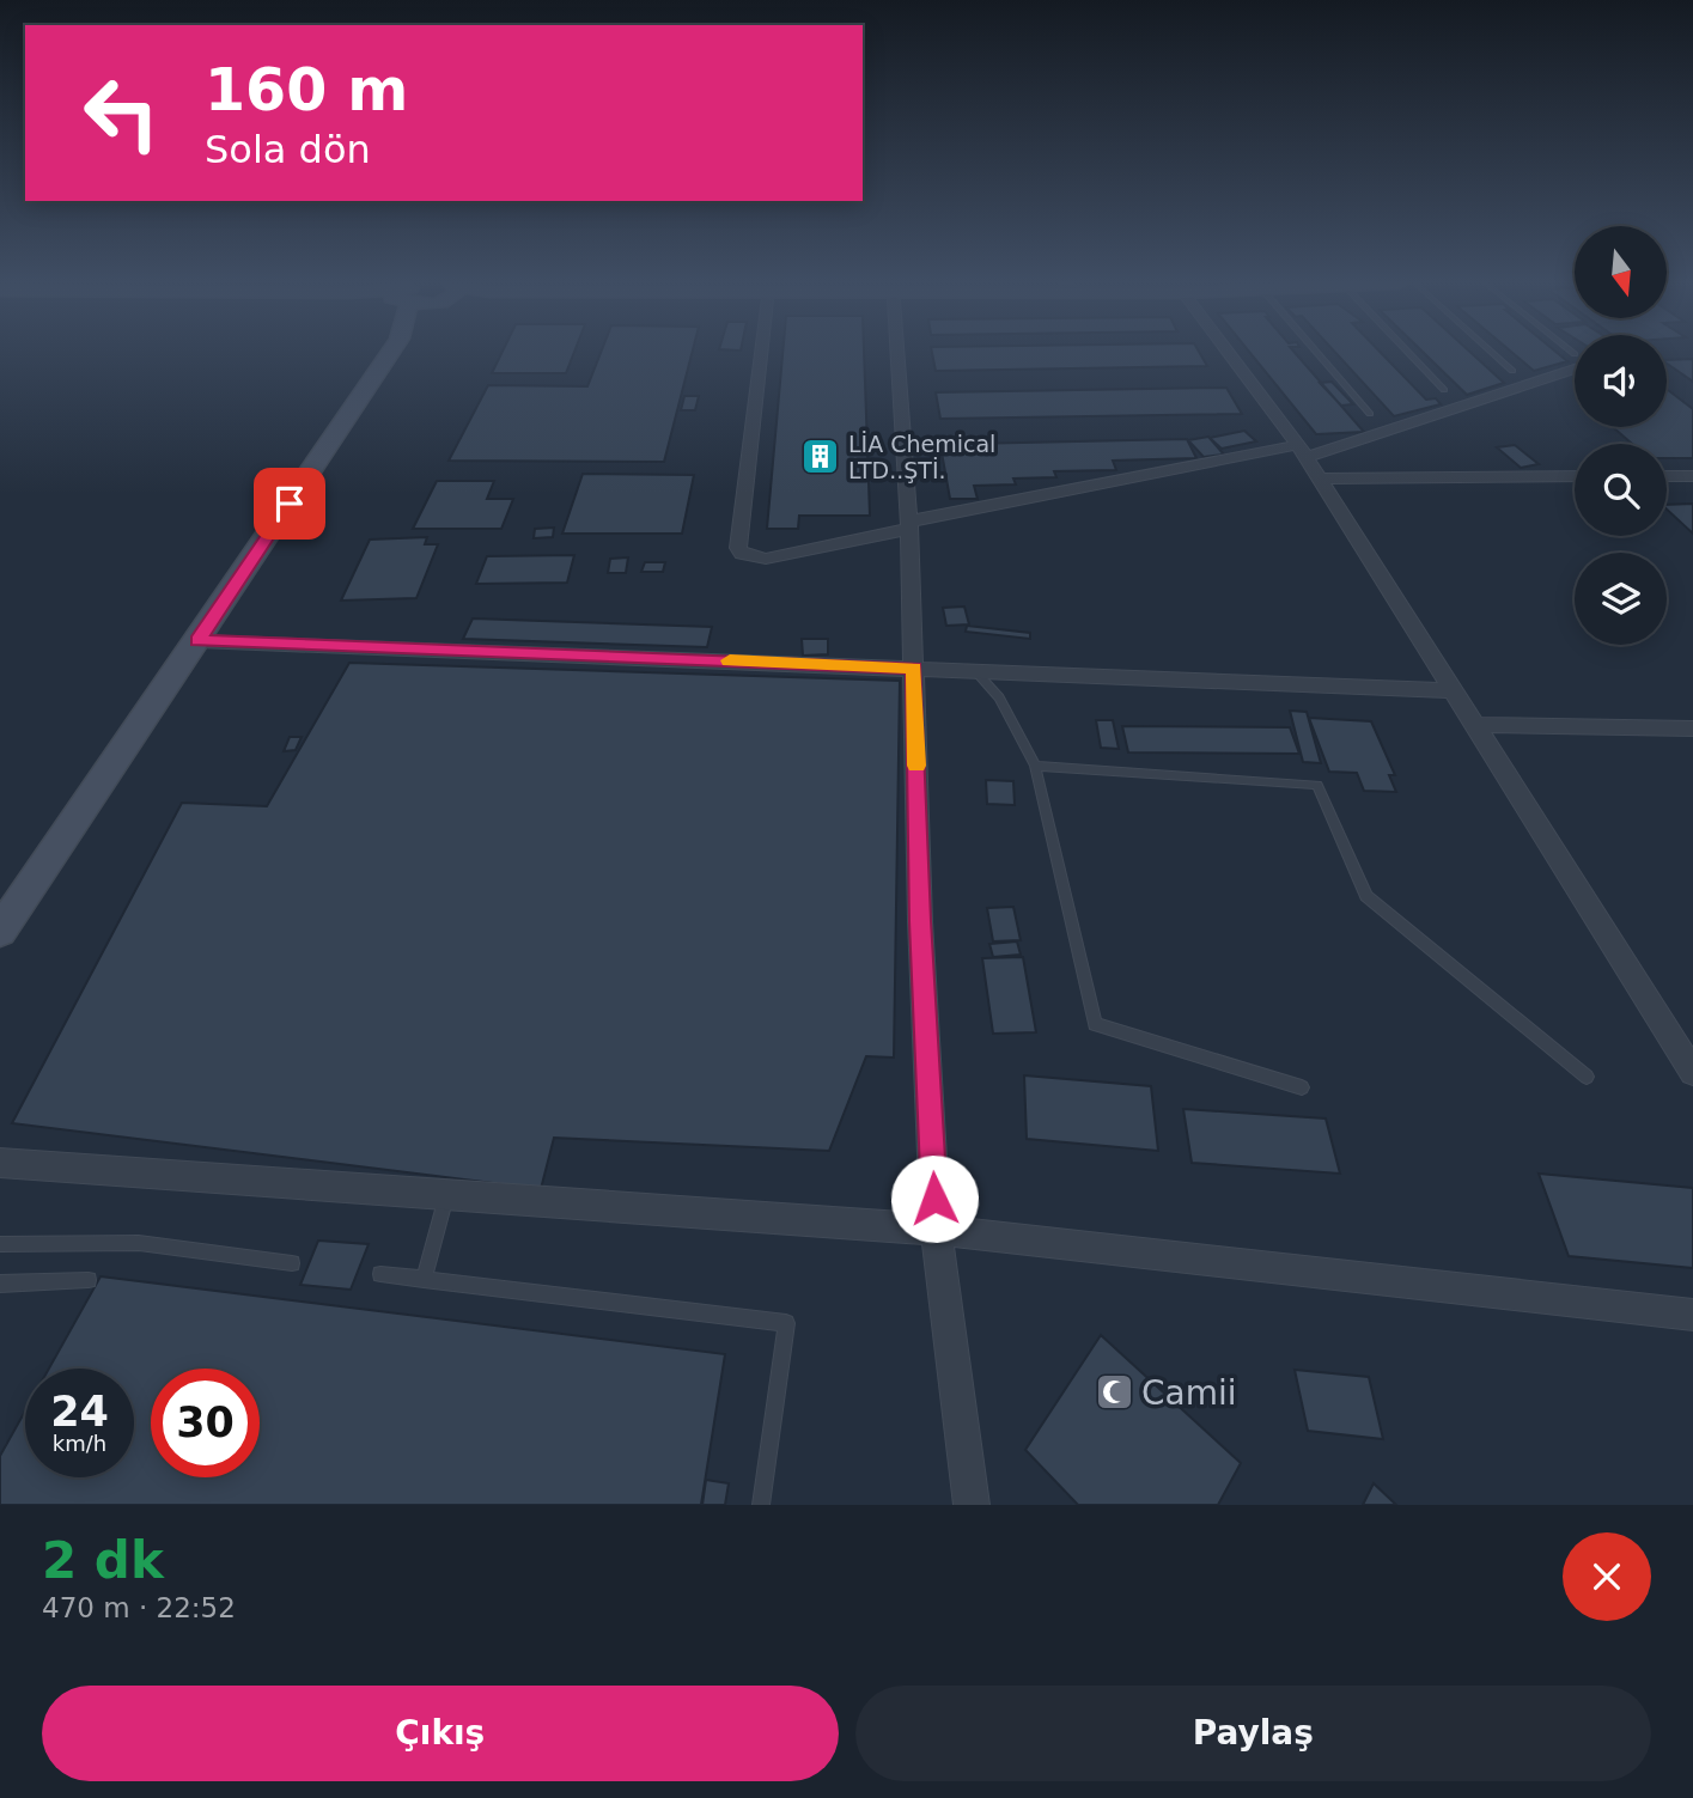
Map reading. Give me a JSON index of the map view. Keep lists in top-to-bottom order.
{
  "places": {
    "building": ["LİA Chemical LTD..ŞTİ."],
    "mosque": ["Camii"]
  },
  "north": "bottom",
  "page": {
    "turn": ["160 m", "Sola dön"],
    "speed": "24 km/h",
    "limit": "30",
    "heading": ["2 dk", "470 m · 22:52"],
    "buttons": ["Çıkış", "Paylaş"]
  }
}
